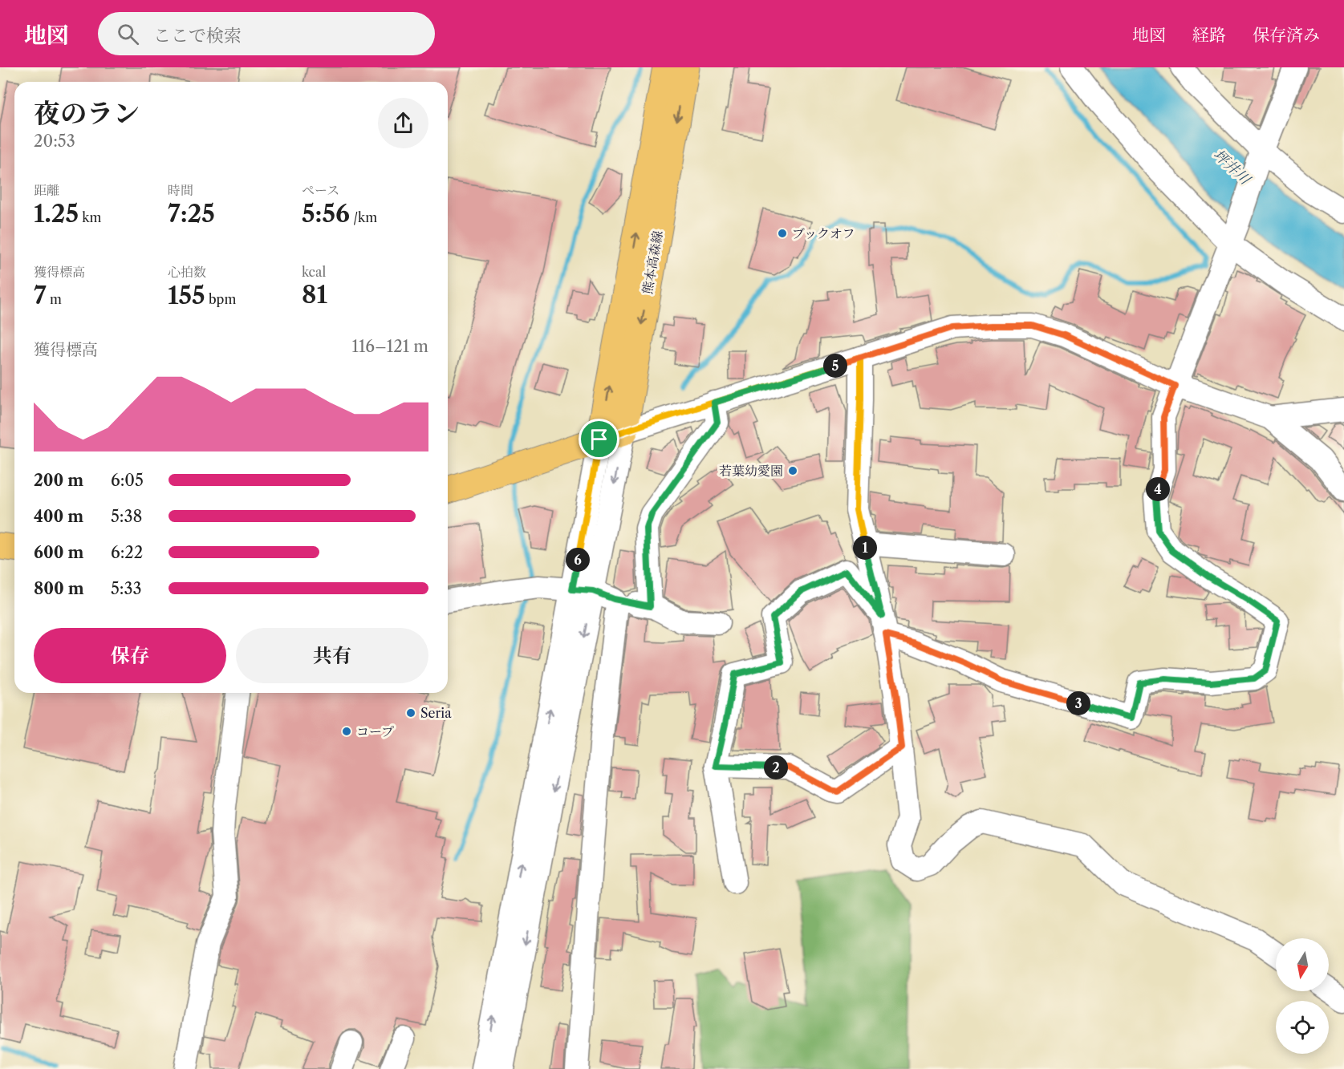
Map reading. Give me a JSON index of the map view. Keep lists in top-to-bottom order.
{
  "streets": {
    "main road": ["熊本高森線"]
  },
  "water": ["坪井川"],
  "places": [
    "ブックオフ",
    "若葉幼愛園",
    "Seria",
    "コープ"
  ],
  "north": "bottom",
  "page": {
    "header": "地図",
    "search": "ここで検索",
    "nav": ["地図", "経路", "保存済み"],
    "heading": ["夜のラン", "20:53"],
    "stats": [
      ["距離", "1.25 km"],
      ["時間", "7:25"],
      ["ペース", "5:56 /km"],
      ["獲得標高", "7 m"],
      ["心拍数", "155 bpm"],
      ["kcal", "81"]
    ],
    "chart": ["獲得標高", "116–121 m"],
    "pins": [
      "5",
      "4",
      "1",
      "6",
      "3",
      "2"
    ],
    "list": [
      {
        "name": "200 m",
        "note": "6:05"
      },
      {
        "name": "400 m",
        "note": "5:38"
      },
      {
        "name": "600 m",
        "note": "6:22"
      },
      {
        "name": "800 m",
        "note": "5:33"
      }
    ],
    "buttons": ["保存", "共有"]
  }
}
